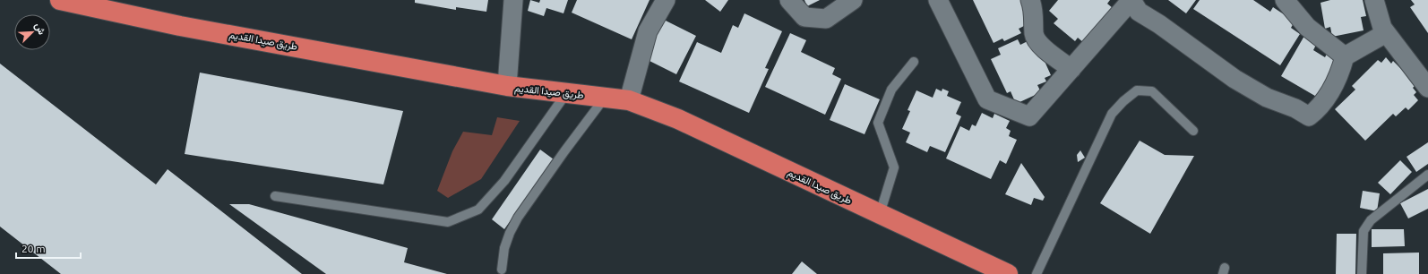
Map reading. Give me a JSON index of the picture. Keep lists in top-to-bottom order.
{
  "streets": {
    "highway": ["طريق صيدا القديم"]
  },
  "scale_bar": "20 m",
  "north": "top right"
}
